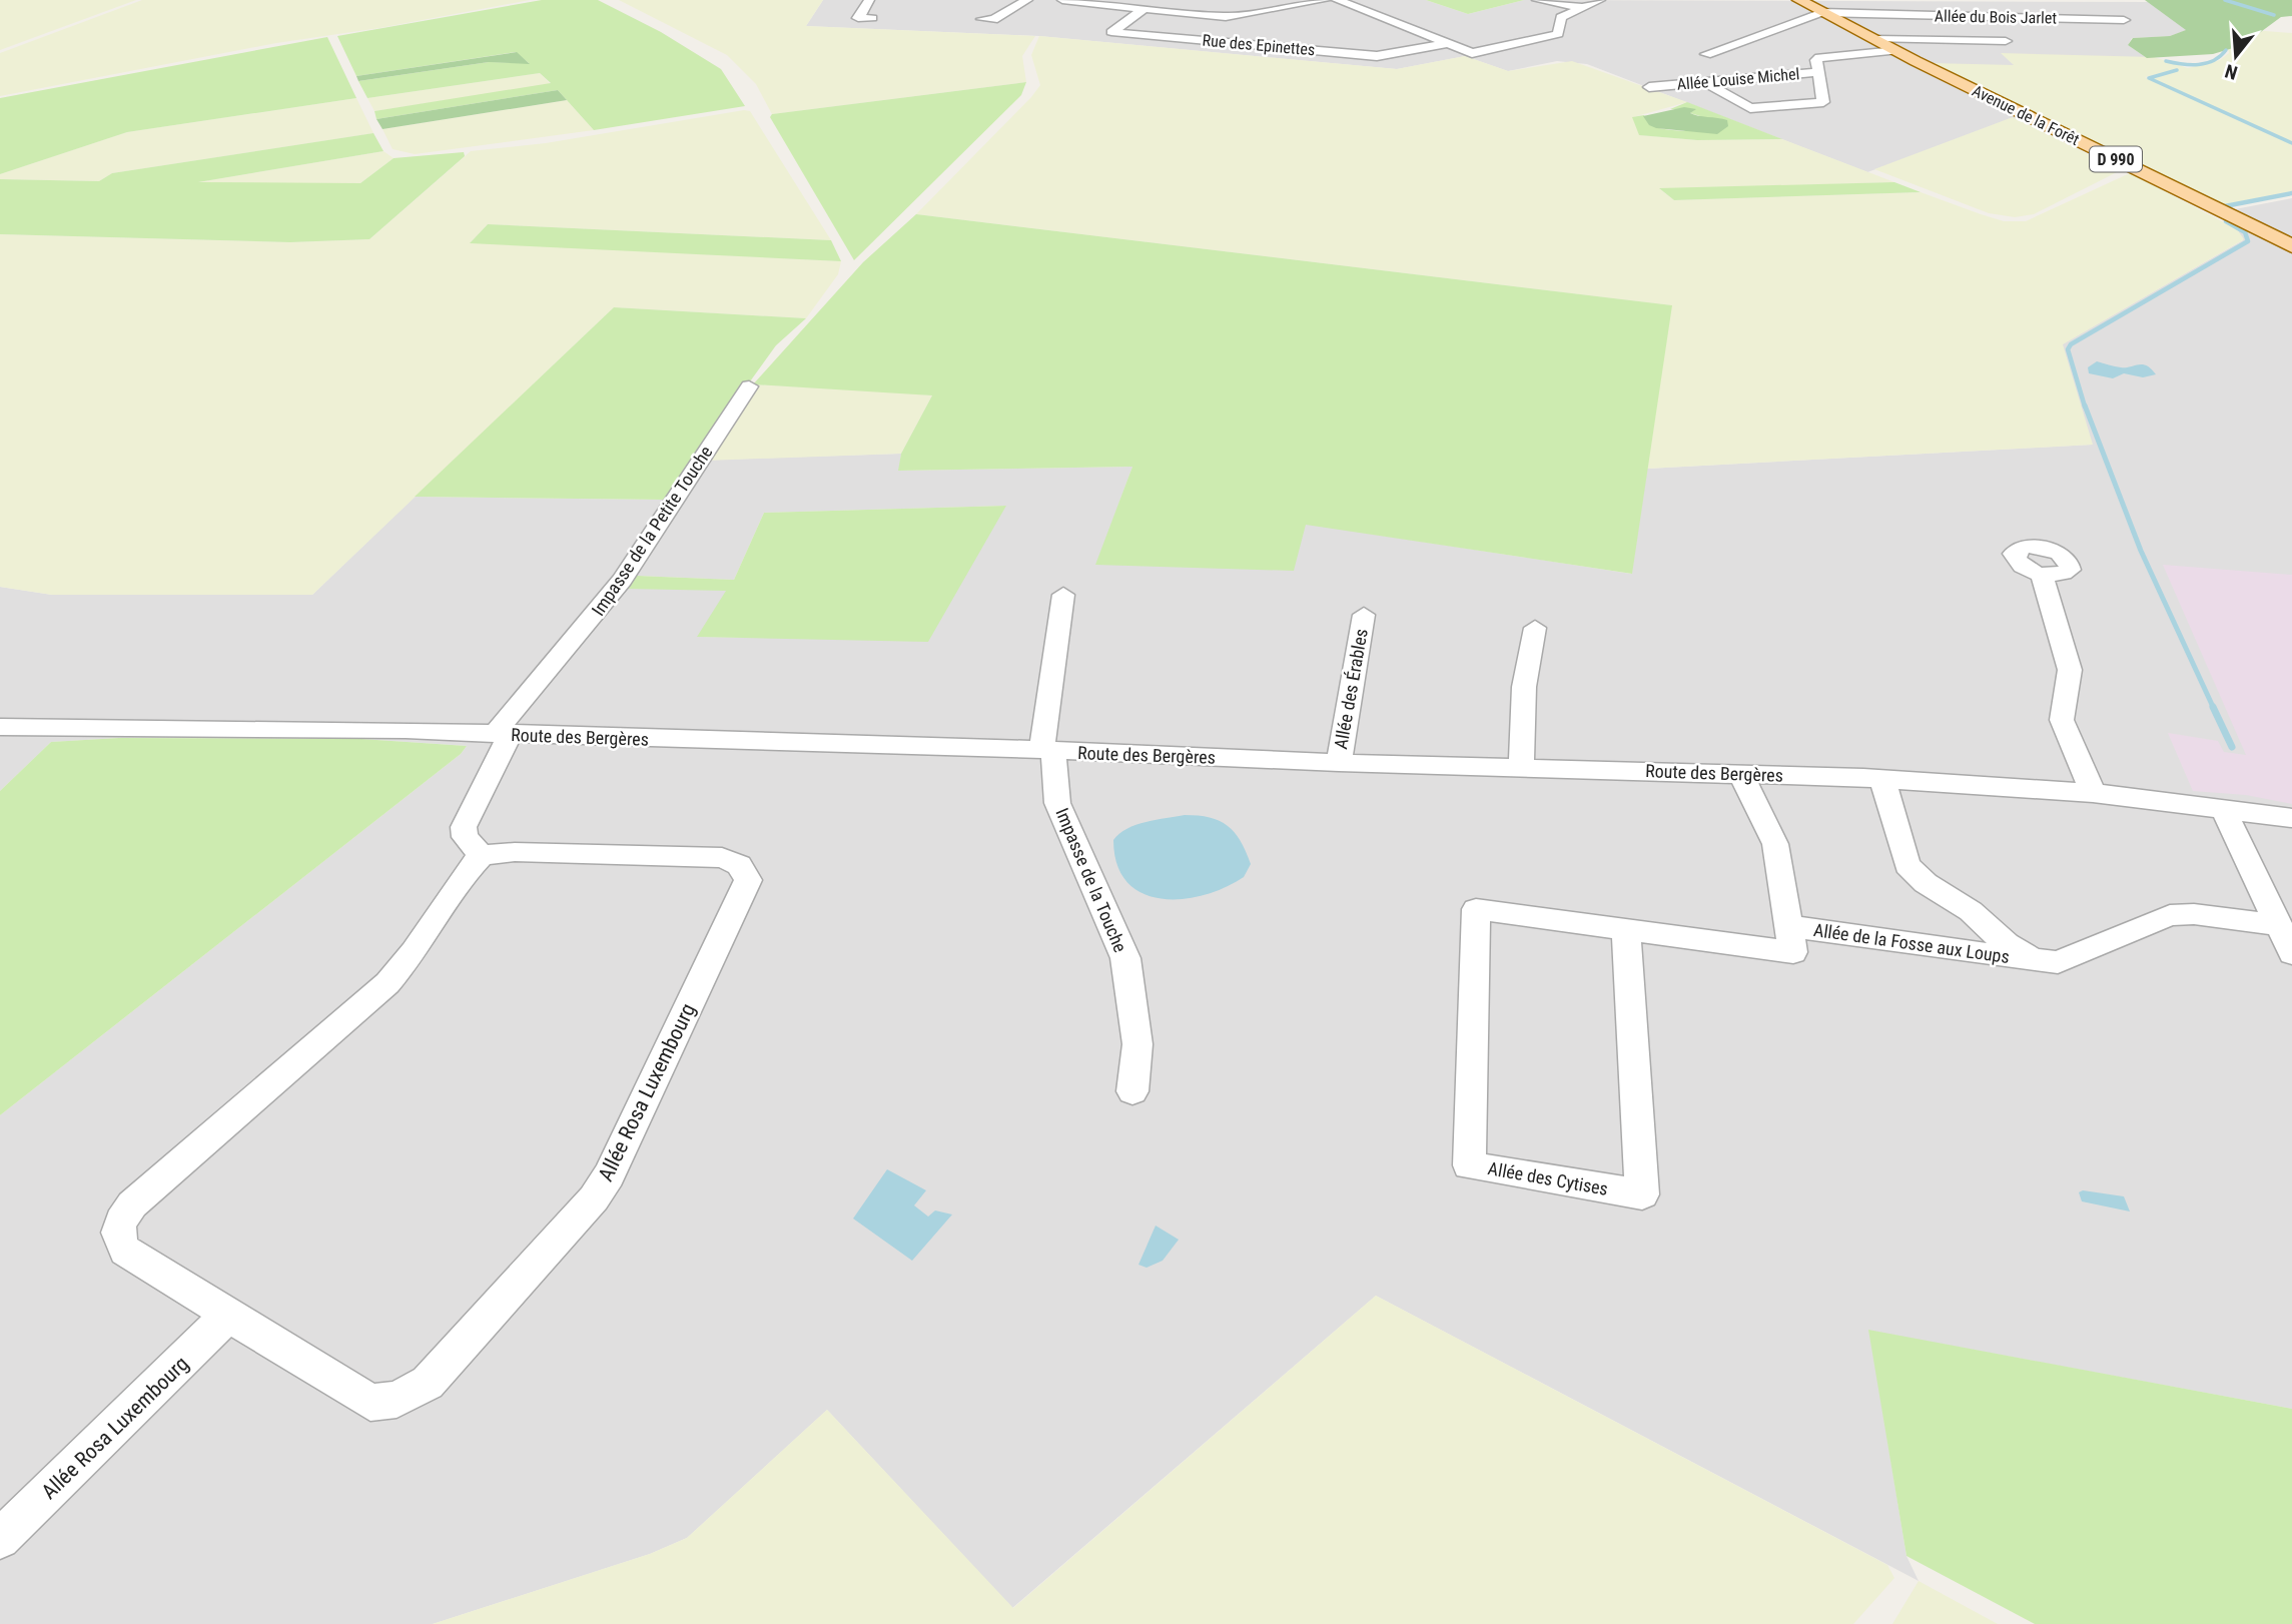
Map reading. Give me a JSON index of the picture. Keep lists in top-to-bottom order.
{
  "streets": {
    "main road": ["Avenue de la Forêt", "D 990"],
    "street": [
      "Allée du Bois Jarlet",
      "Rue des Epinettes",
      "Allée Louise Michel",
      "Impasse de la Petite Touche",
      "Allée des Érables",
      "Route des Bergères",
      "Impasse de la Touche",
      "Allée de la Fosse aux Loups",
      "Allée Rosa Luxembourg",
      "Allée des Cytises"
    ]
  },
  "crossings": [
    ["Allée du Bois Jarlet", "Avenue de la Forêt"],
    ["Allée Louise Michel", "Avenue de la Forêt"],
    ["Impasse de la Petite Touche", "Route des Bergères"],
    ["Allée des Érables", "Route des Bergères"],
    ["Route des Bergères", "Impasse de la Touche"],
    ["Route des Bergères", "Allée de la Fosse aux Loups"],
    ["Route des Bergères", "Allée des Cytises"],
    ["Allée de la Fosse aux Loups", "Allée des Cytises"]
  ],
  "north": "bottom"
}
